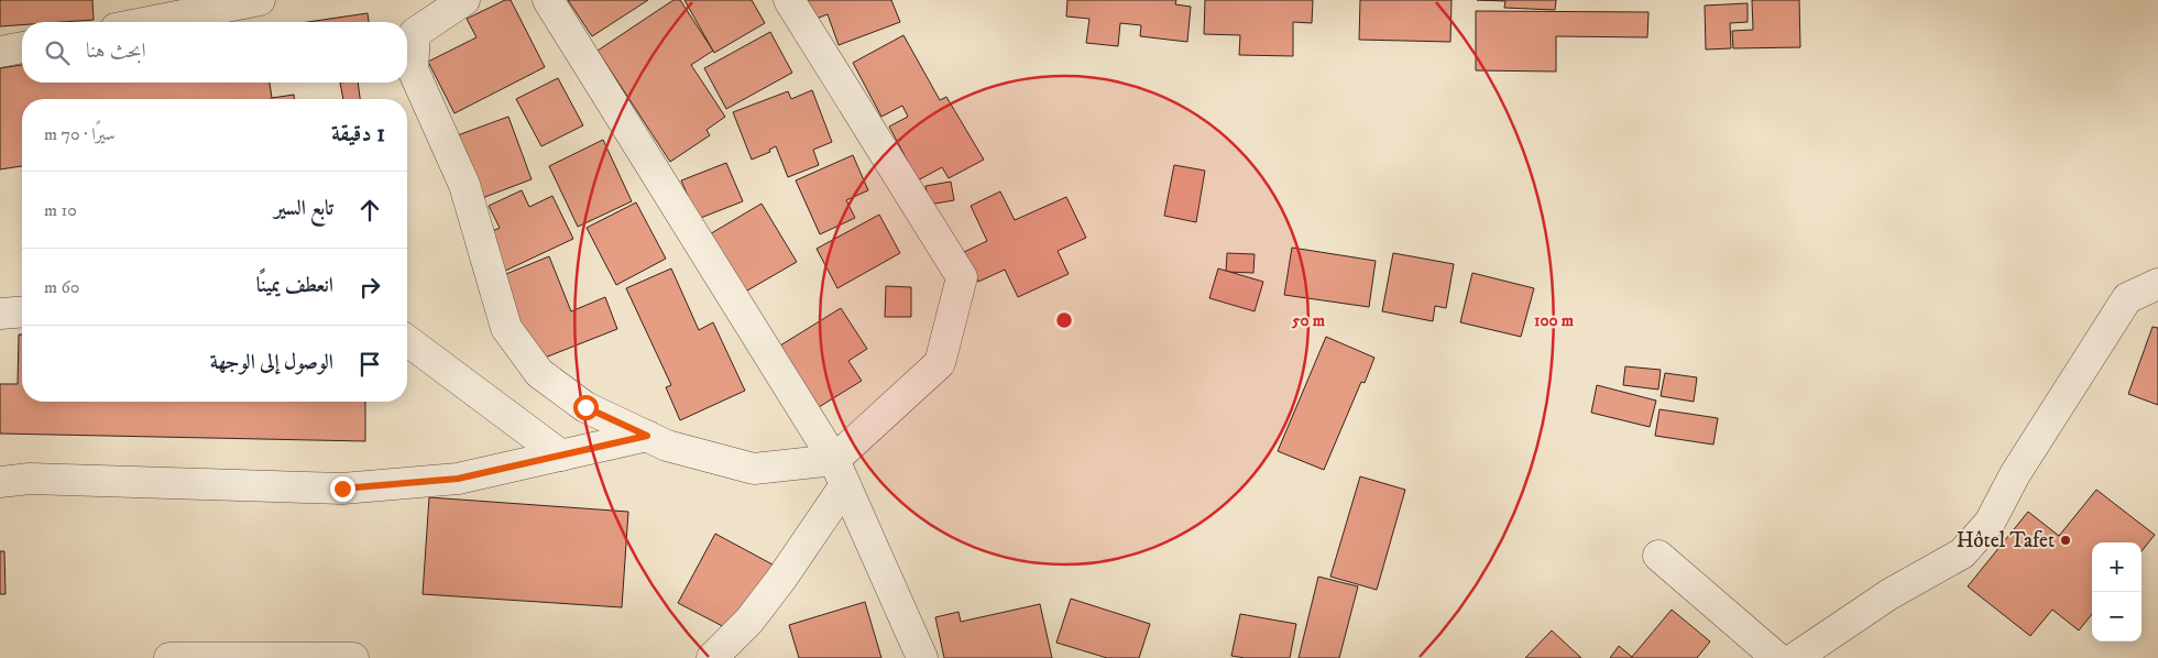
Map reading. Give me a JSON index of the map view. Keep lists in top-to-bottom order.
{
  "places": ["Hôtel Tafet"],
  "page": {
    "search": "ابحث هنا",
    "heading": ["1 دقيقة", "سيرًا · 70 m"],
    "list": [
      ["تابع السير", "10 m"],
      ["انعطف يمينًا", "60 m"],
      "الوصول إلى الوجهة"
    ],
    "map_buttons": ["+", "−"]
  },
  "rings": ["50 m", "100 m"]
}
